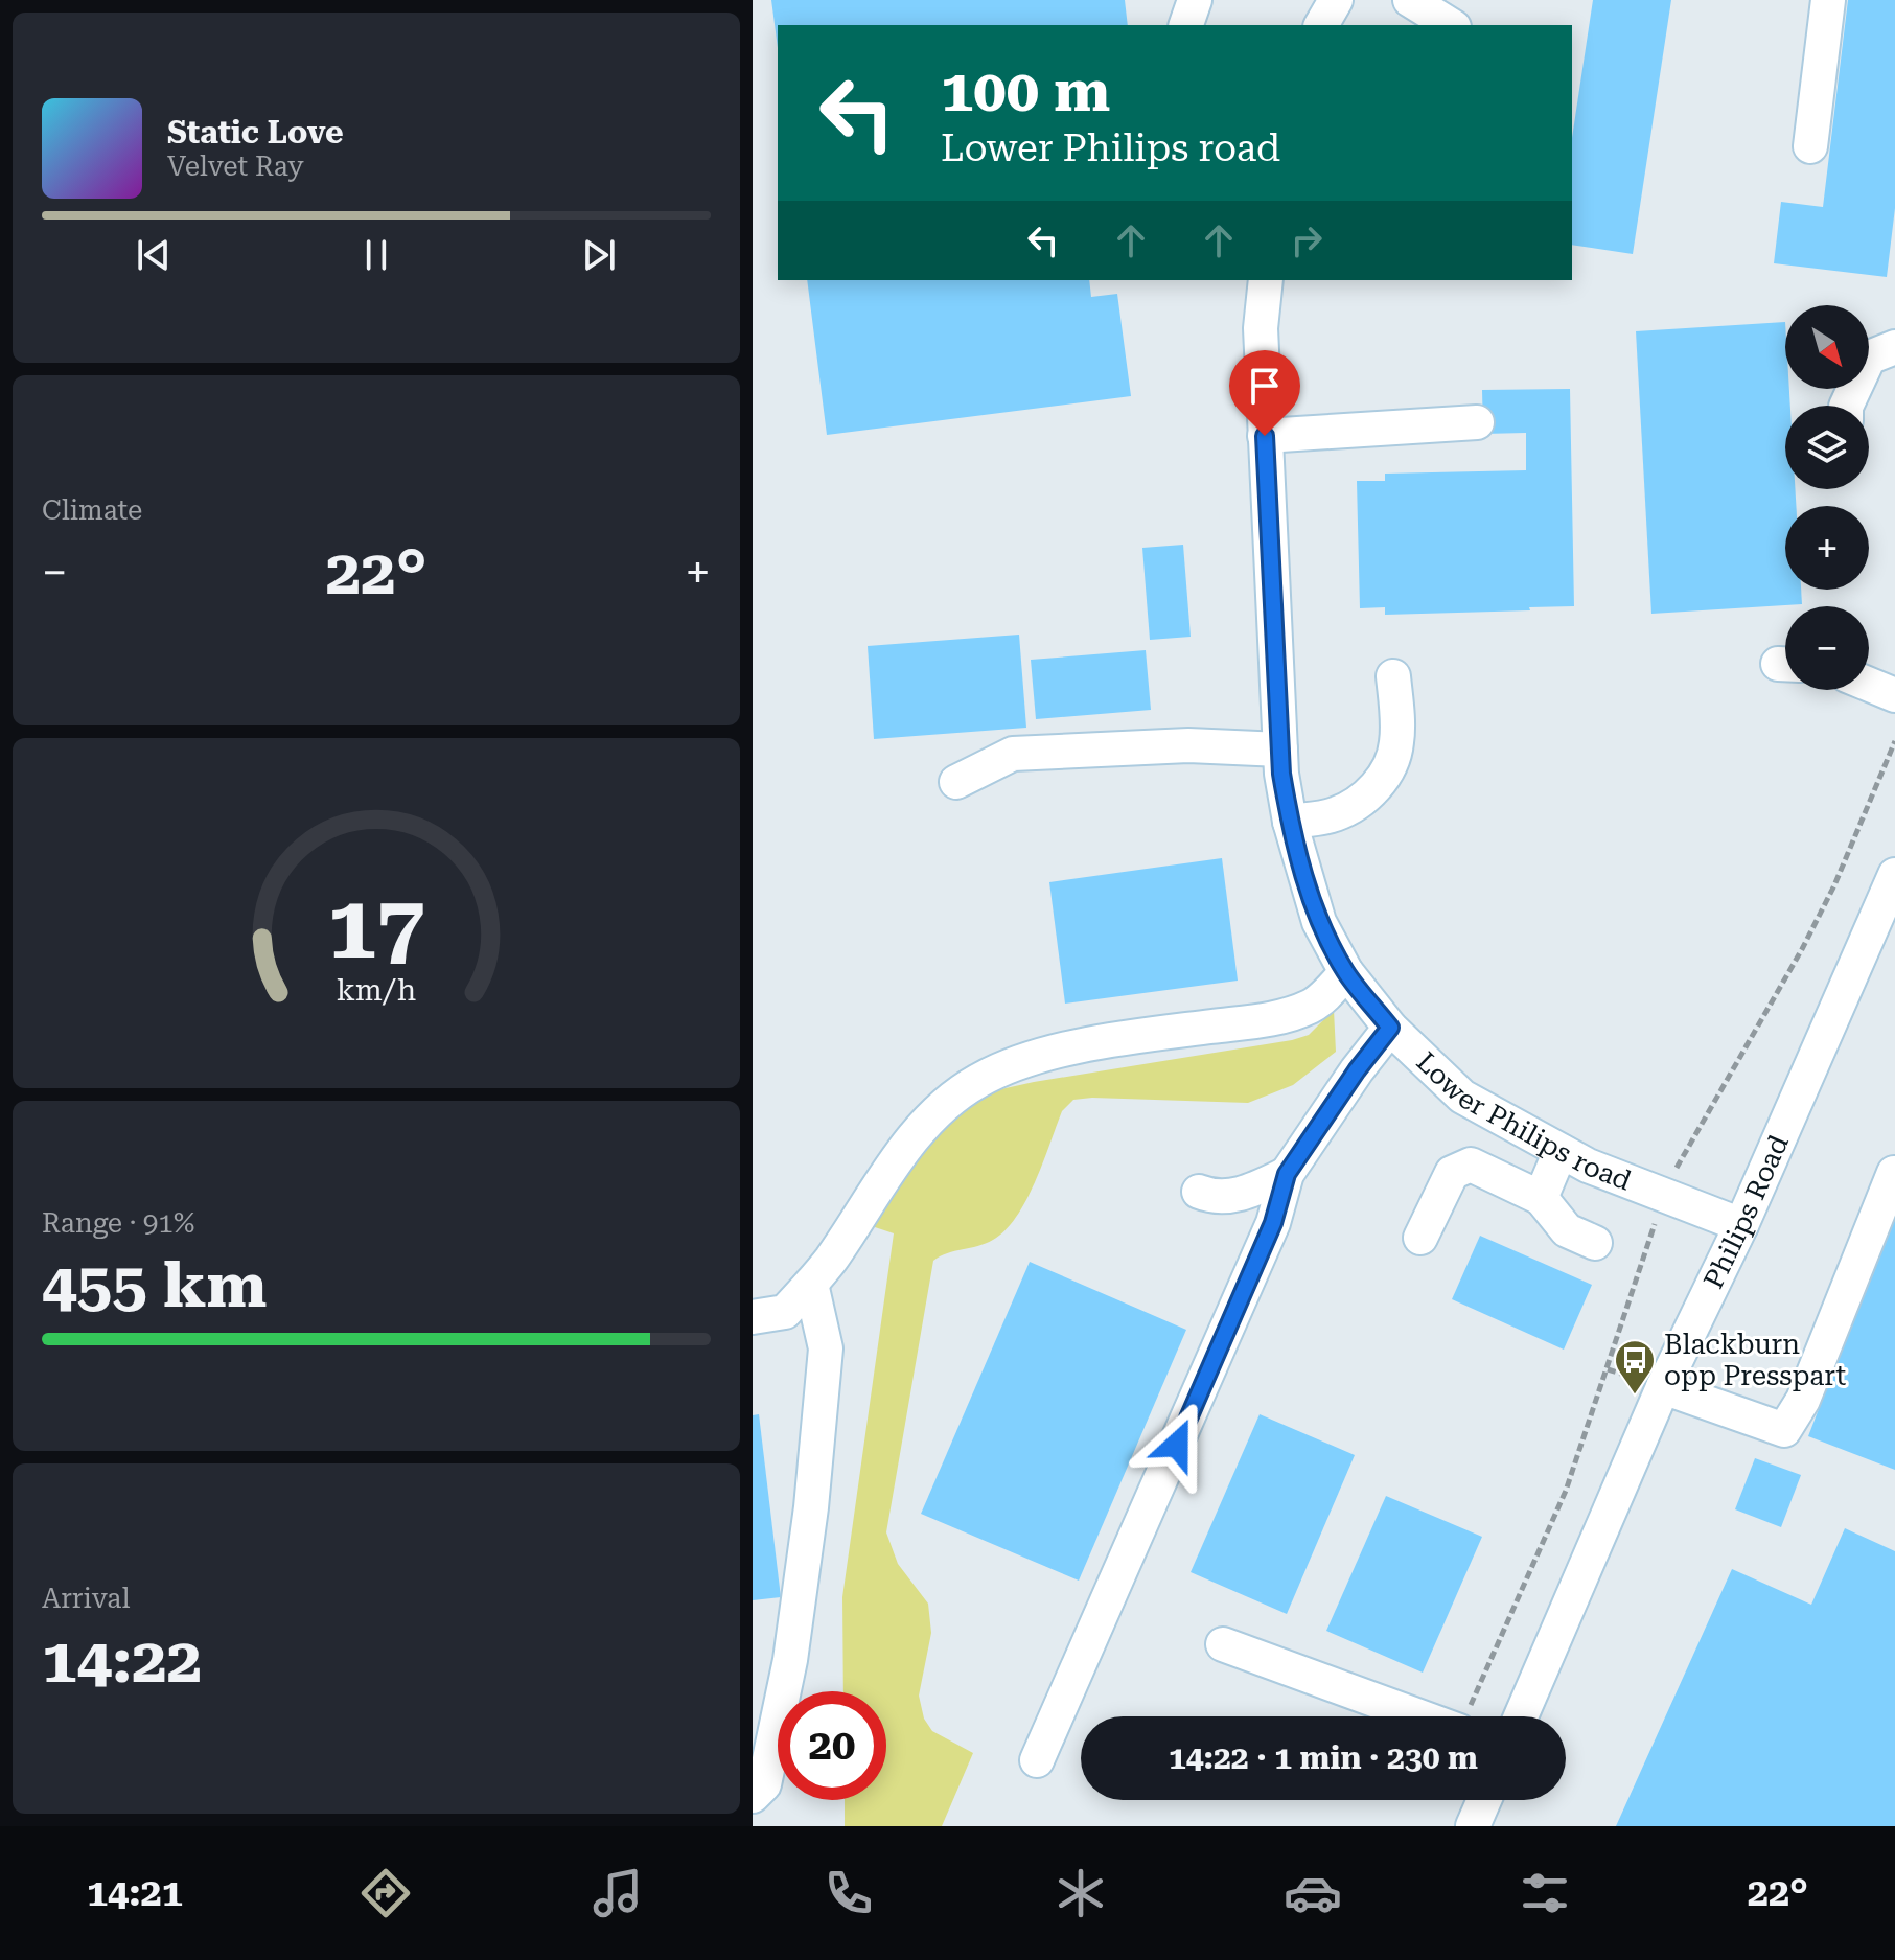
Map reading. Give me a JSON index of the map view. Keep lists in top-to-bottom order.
{
  "streets": {
    "street": ["Lower Philips road", "Philips Road"]
  },
  "crossings": [
    ["Lower Philips road", "Philips Road"]
  ],
  "places": {
    "bus stop": ["Blackburn opp Presspart"]
  },
  "north": "bottom right",
  "page": {
    "turn": ["100 m", "Lower Philips road"],
    "song": ["Static Love", "Velvet Ray"],
    "map_buttons": ["+", "−"],
    "tile": [
      "Climate",
      ["Range · 91%", "455 km"],
      ["Arrival", "14:22"]
    ],
    "heat": ["−", "22°", "+"],
    "limit": "20",
    "trip": "14:22 · 1 min · 230 m",
    "tabs": ["14:21", "22°"],
    "gauge": ["17", "km/h"]
  }
}
